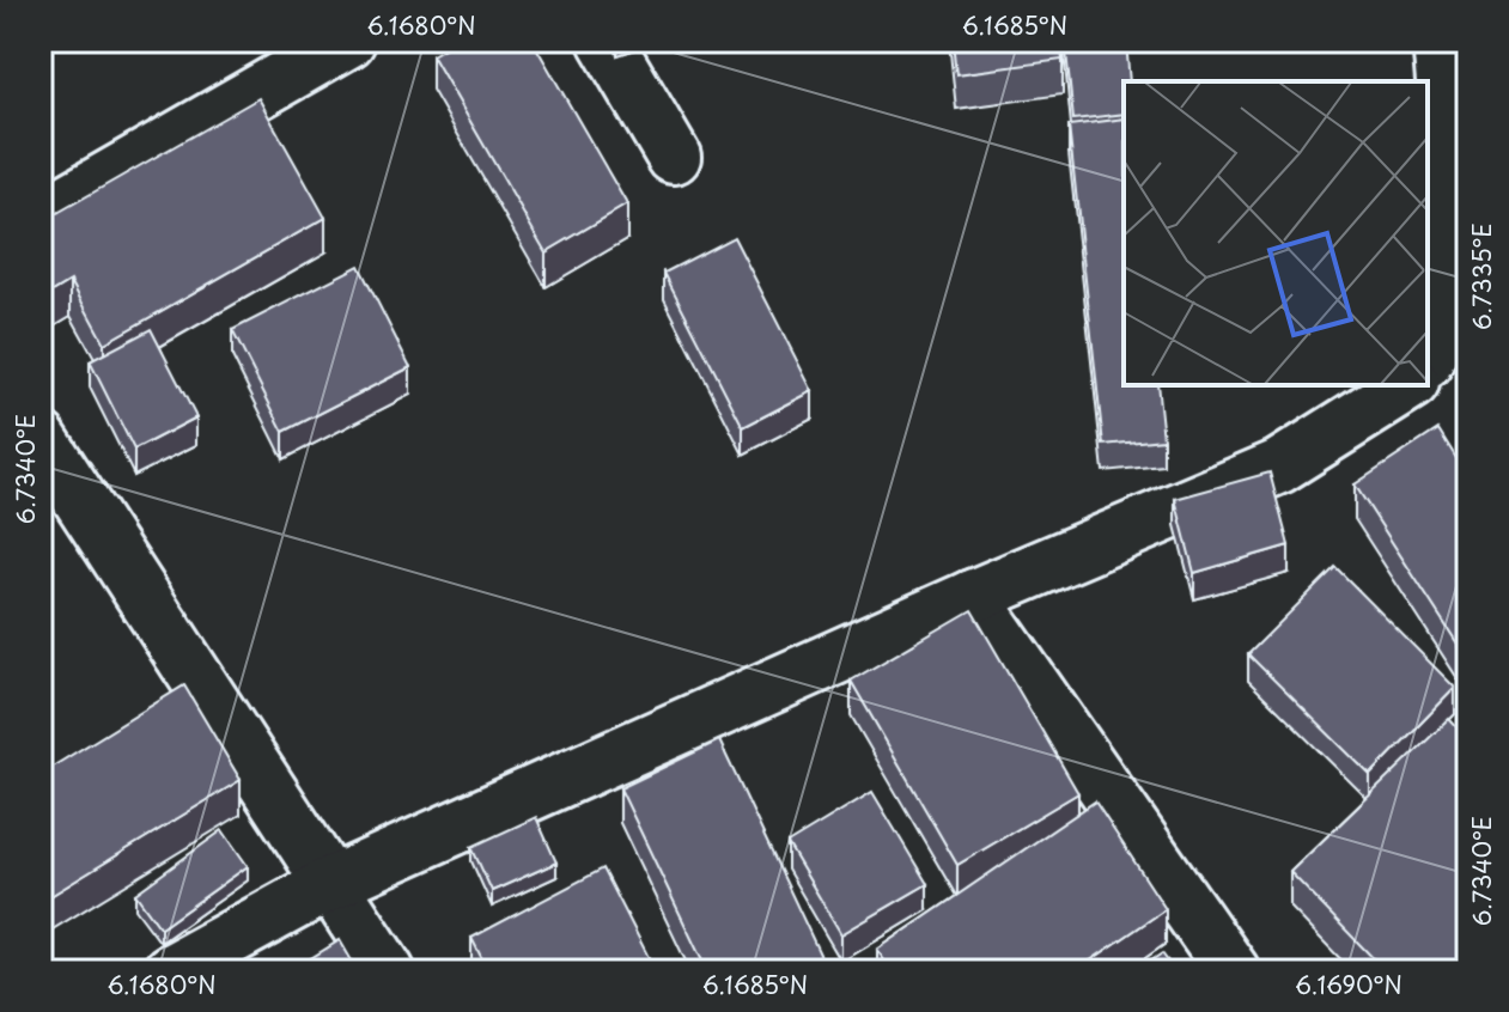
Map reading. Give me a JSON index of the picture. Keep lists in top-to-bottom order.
{
  "coordinates": [
    "6.1680°N",
    "6.1685°N",
    "6.7335°E",
    "6.7340°E",
    "6.1690°N"
  ]
}
